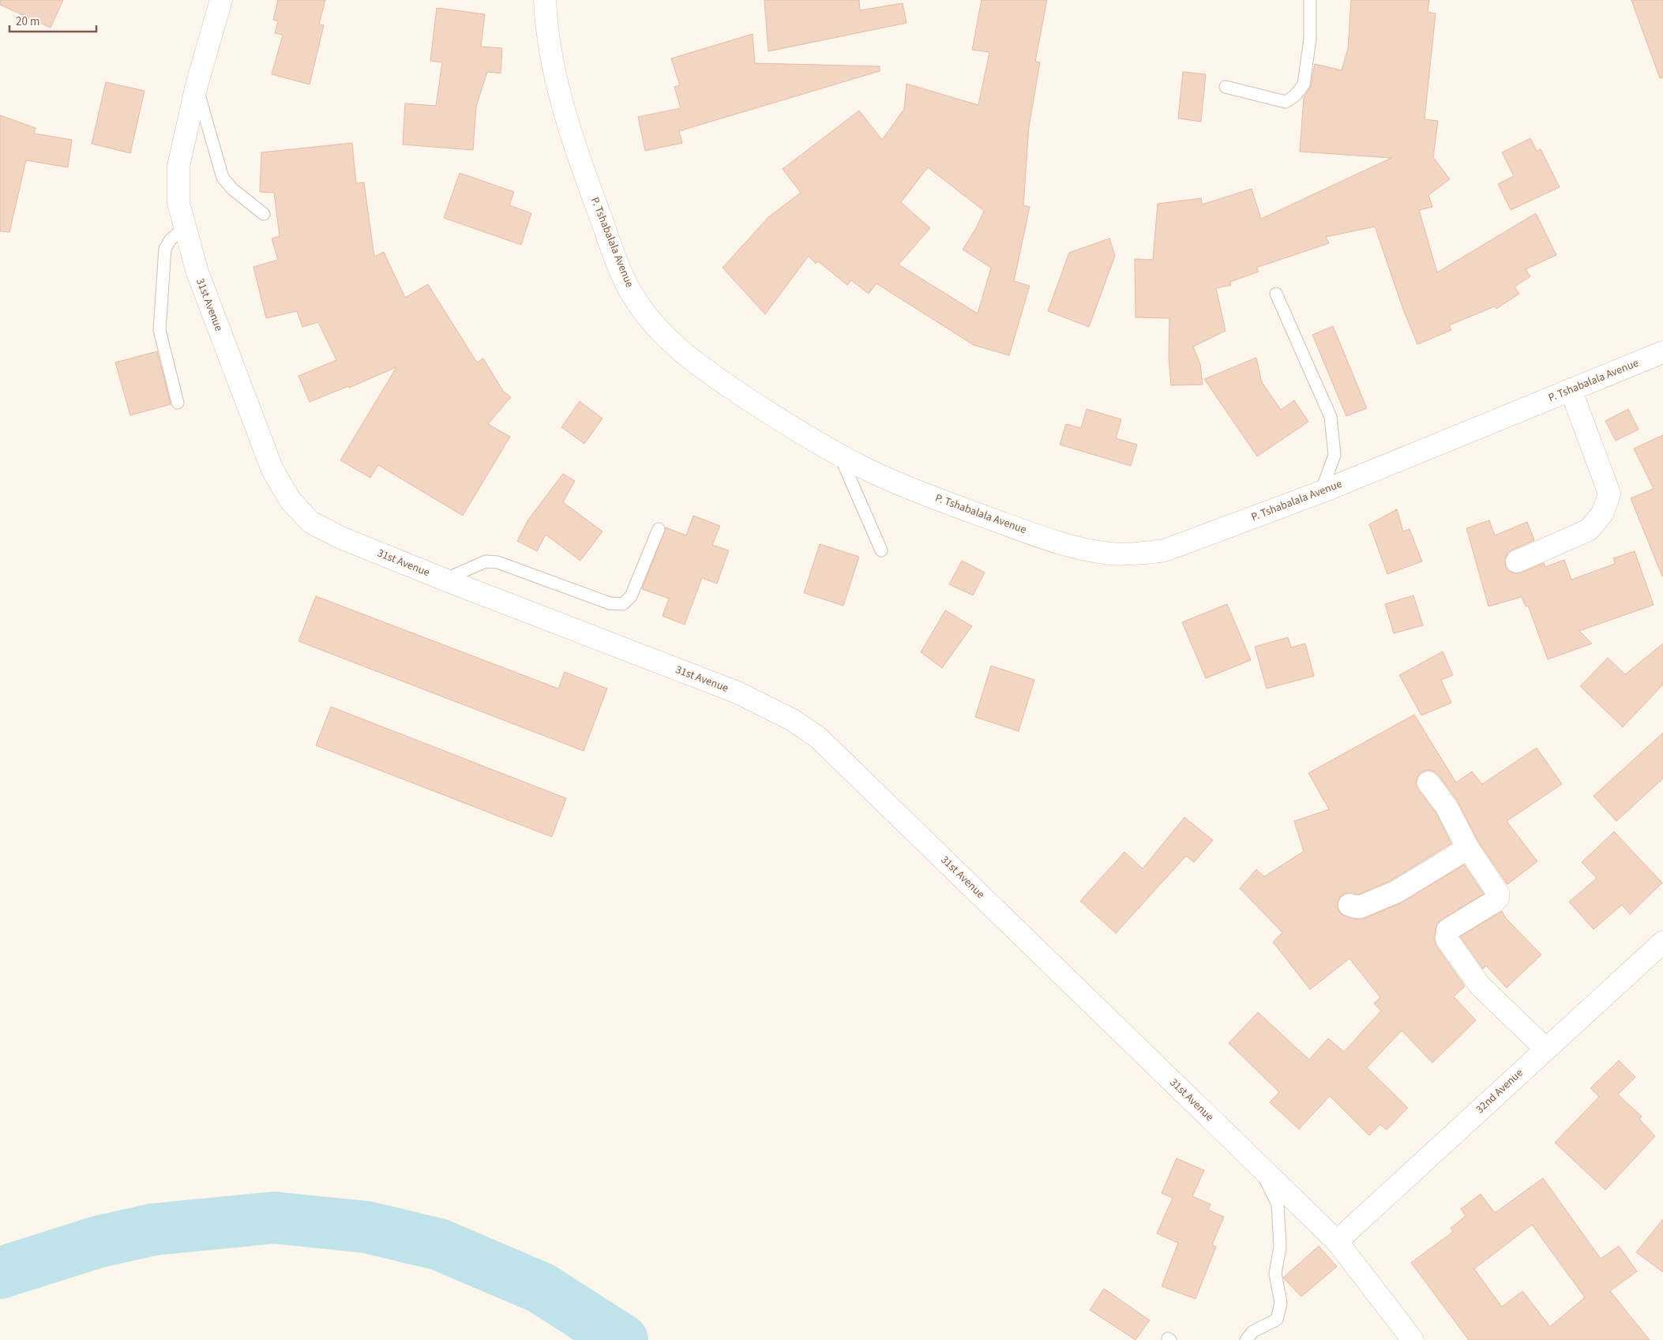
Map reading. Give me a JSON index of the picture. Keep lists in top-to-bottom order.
{
  "streets": {
    "street": ["P. Tshabalala Avenue", "31st Avenue", "32nd Avenue"]
  },
  "crossings": [
    ["31st Avenue", "32nd Avenue"]
  ],
  "scale_bar": "20 m"
}
